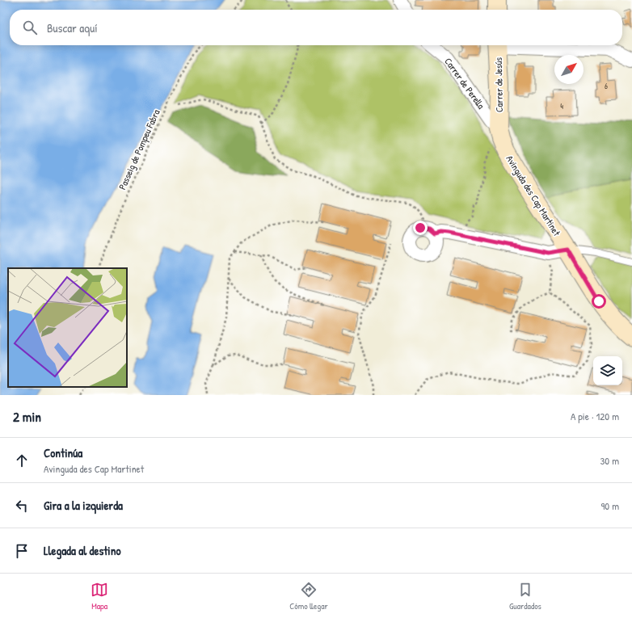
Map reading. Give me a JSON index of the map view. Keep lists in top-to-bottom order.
{
  "streets": {
    "street": ["Carrer de Perella", "Carrer de Jesús", "Avinguda des Cap Martinet"],
    "path": ["Passeig de Pompeu Fabra"]
  },
  "crossings": [
    ["Carrer de Perella", "Carrer de Jesús"],
    ["Carrer de Perella", "Avinguda des Cap Martinet"],
    ["Carrer de Jesús", "Avinguda des Cap Martinet"]
  ],
  "house_numbers": ["6", "4"],
  "north": "top right",
  "page": {
    "search": "Buscar aquí",
    "heading": ["2 min", "A pie · 120 m"],
    "list": [
      ["Continúa", "Avinguda des Cap Martinet", "30 m"],
      ["Gira a la izquierda", "90 m"],
      "Llegada al destino"
    ],
    "nav": ["Mapa", "Cómo llegar", "Guardados"]
  }
}
